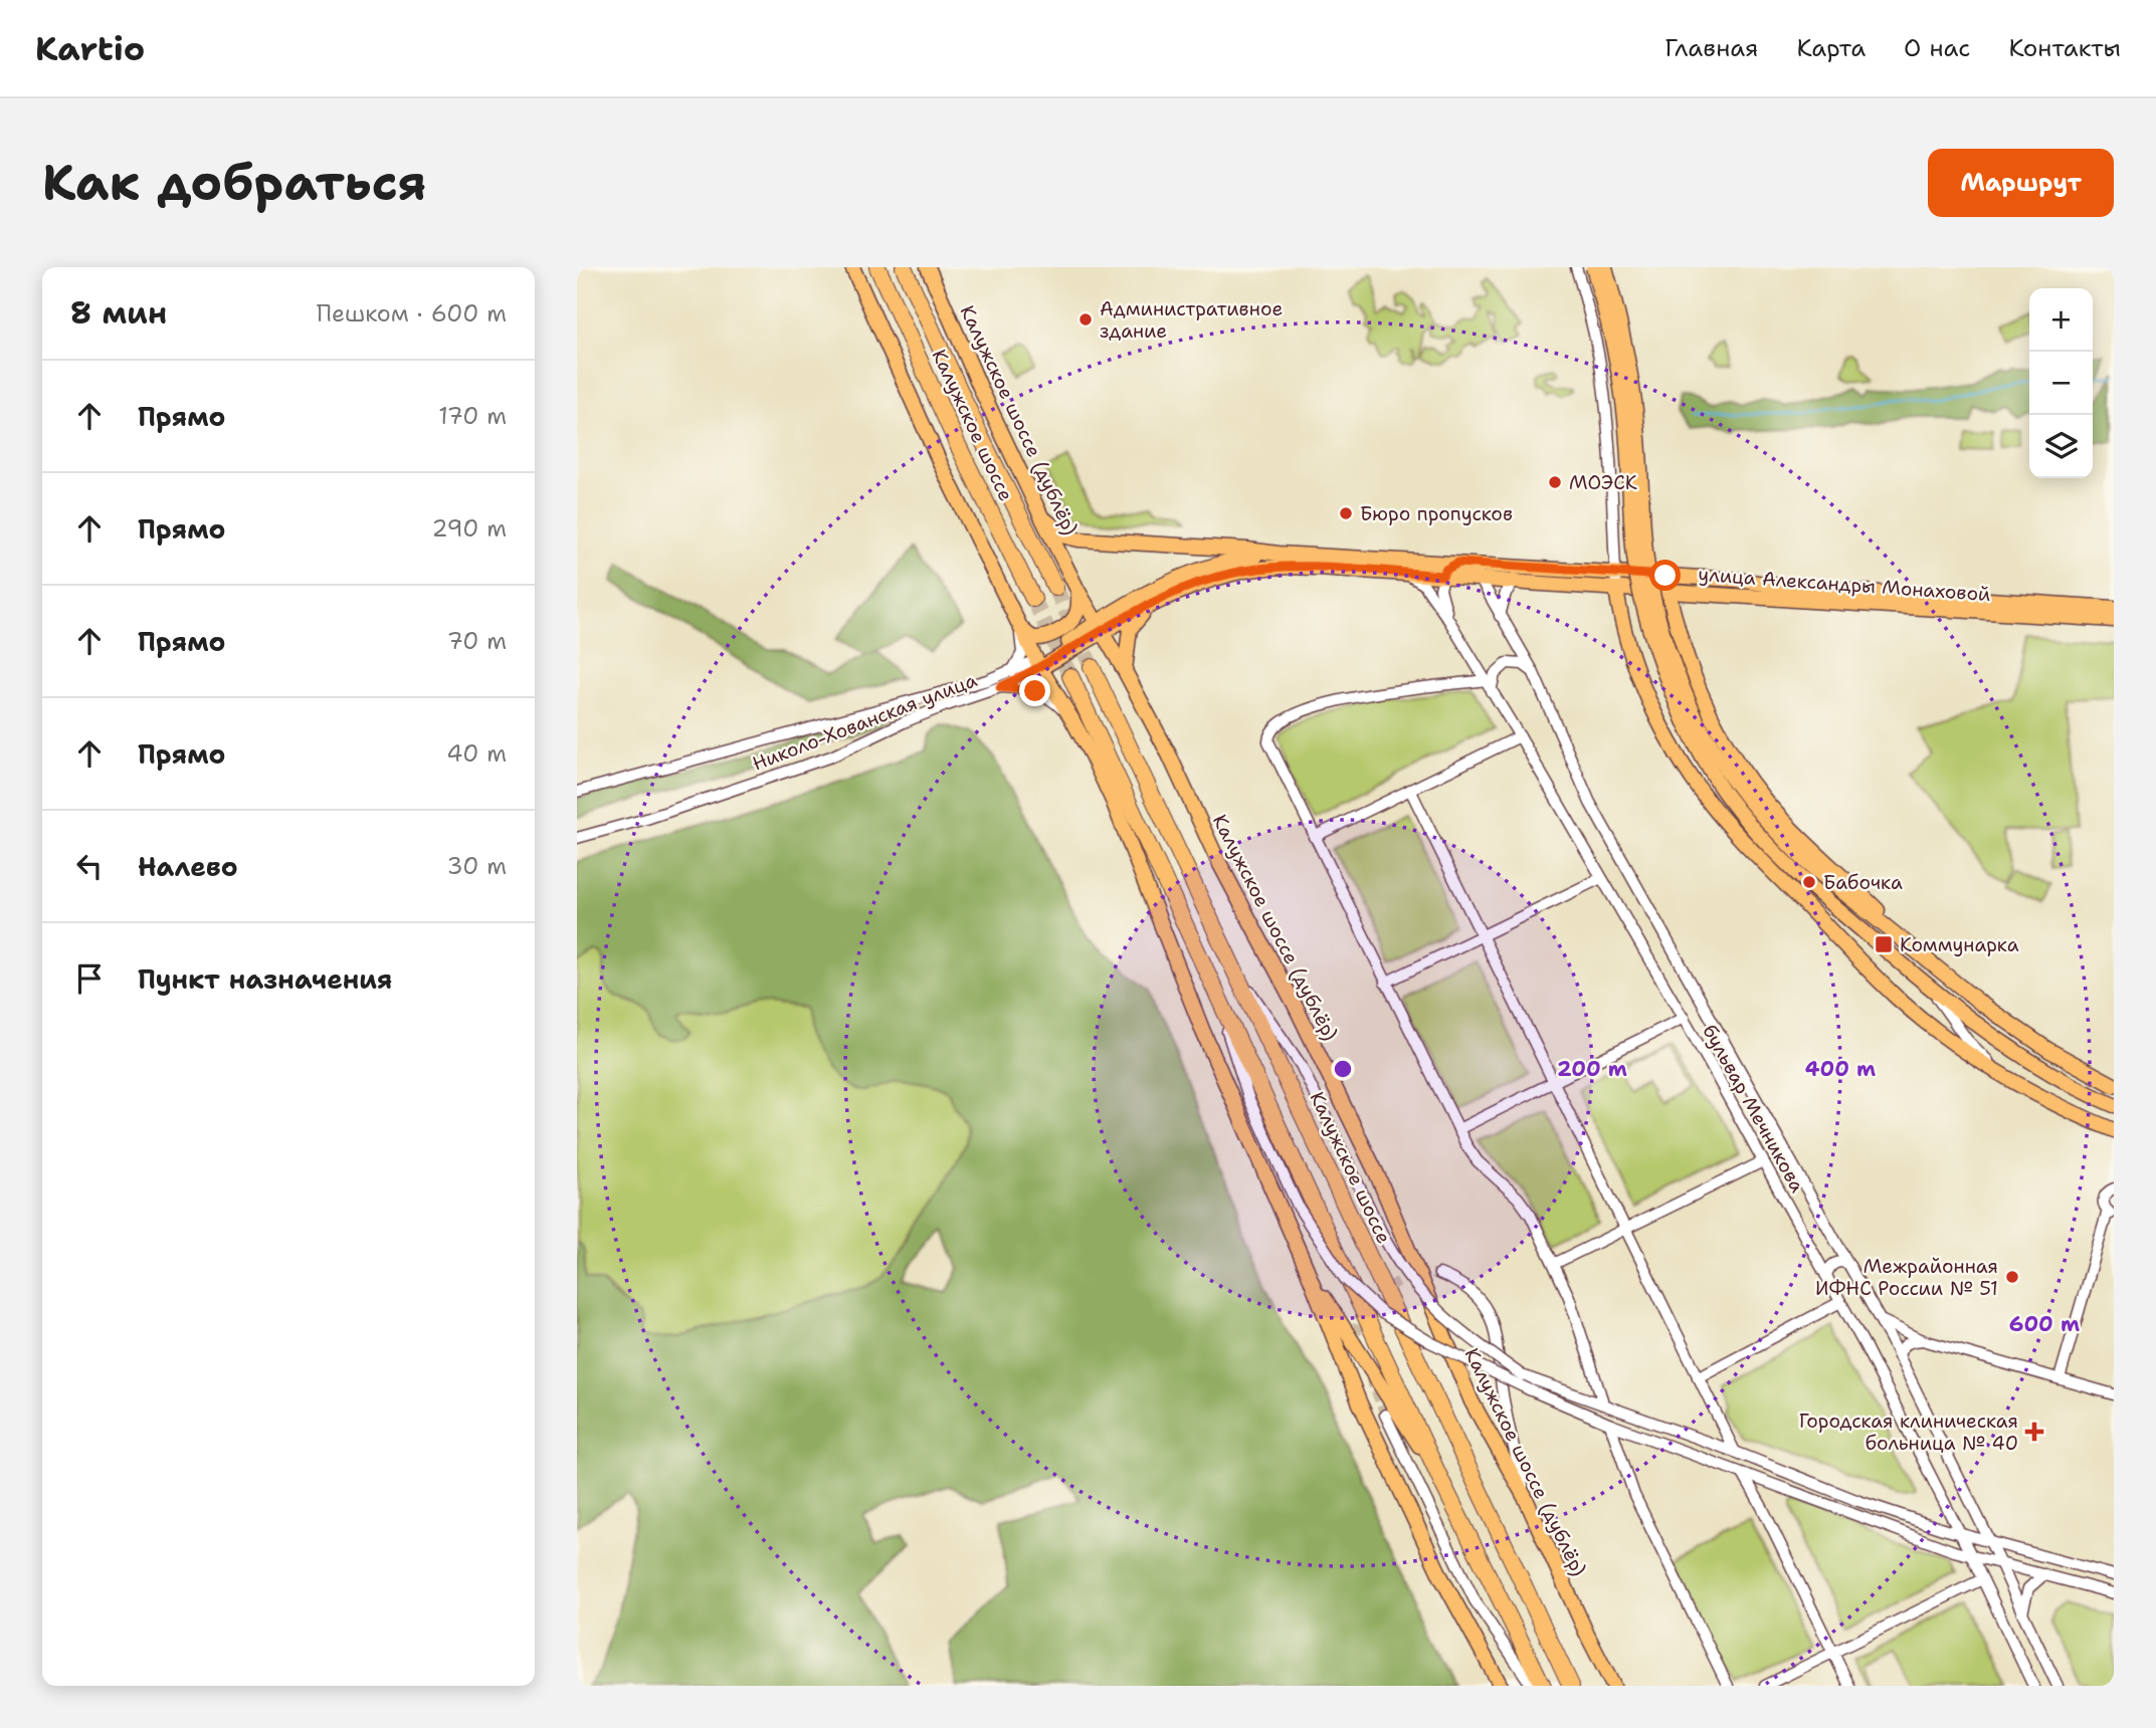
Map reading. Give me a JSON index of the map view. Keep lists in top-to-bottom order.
{
  "streets": {
    "highway": ["Калужское шоссе"],
    "main road": ["Калужское шоссе (дублёр)", "улица Александры Монаховой"],
    "street": ["Николо-Хованская улица", "бульвар Мечникова"]
  },
  "crossings": [
    ["Калужское шоссе (дублёр)", "улица Александры Монаховой"],
    ["улица Александры Монаховой", "бульвар Мечникова"]
  ],
  "places": {
    "other": [
      "Административное здание",
      "МОЭСК",
      "Бюро пропусков",
      "Бабочка",
      "Межрайонная ИФНС России № 51"
    ],
    "transit": ["Коммунарка"],
    "health": ["Городская клиническая больница № 40"]
  },
  "page": {
    "header": "Kartio",
    "nav": [
      "Главная",
      "Карта",
      "О нас",
      "Контакты"
    ],
    "buttons": "Маршрут",
    "title": "Как добраться",
    "heading": ["8 мин", "Пешком · 600 m"],
    "map_buttons": ["+", "−"],
    "list": [
      ["Прямо", "170 m"],
      ["Прямо", "290 m"],
      ["Прямо", "70 m"],
      ["Прямо", "40 m"],
      ["Налево", "30 m"],
      "Пункт назначения"
    ]
  },
  "rings": ["200 m", "400 m", "600 m"]
}
